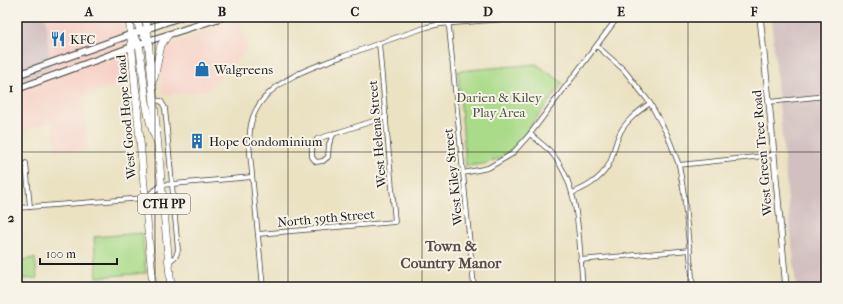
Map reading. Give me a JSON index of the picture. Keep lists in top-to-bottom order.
{
  "streets": {
    "main road": ["West Good Hope Road", "CTH PP"],
    "street": [
      "West Helena Street",
      "West Green Tree Road",
      "West Kiley Street",
      "North 39th Street"
    ]
  },
  "crossings": [
    ["West Helena Street", "North 39th Street"]
  ],
  "districts": ["Town & Country Manor"],
  "parks": ["Darien & Kiley Play Area"],
  "places": {
    "restaurant": ["KFC"],
    "shop": ["Walgreens"],
    "building": ["Hope Condominium"]
  },
  "scale_bar": "100 m",
  "grid": {
    "columns": [
      "A",
      "B",
      "C",
      "D",
      "E",
      "F"
    ],
    "rows": ["1", "2"]
  }
}
